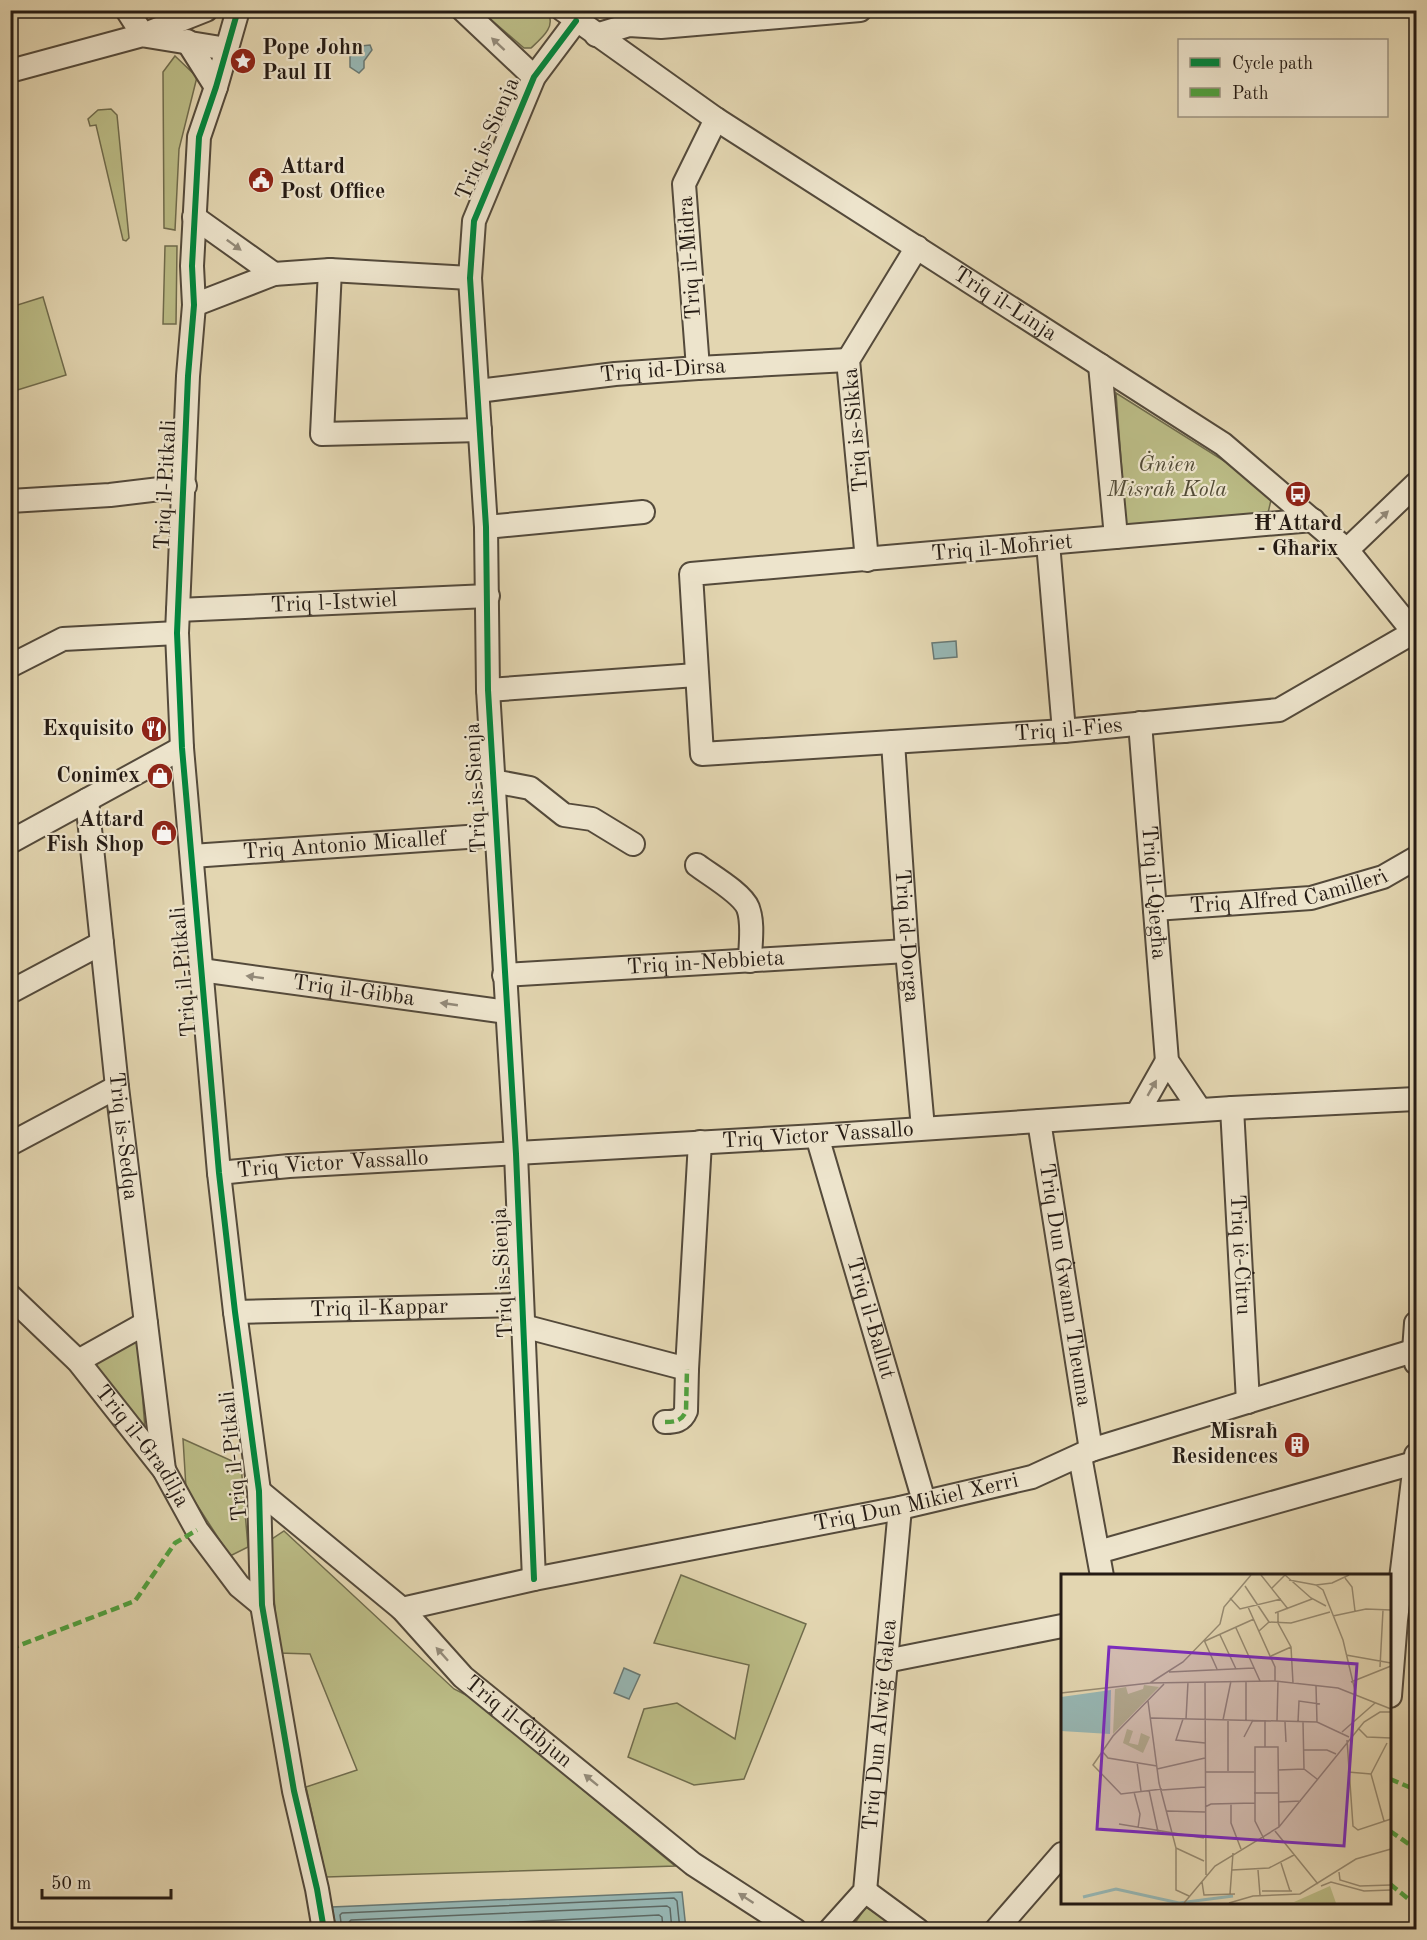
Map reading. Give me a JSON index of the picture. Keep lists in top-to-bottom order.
{
  "streets": {
    "street": [
      "Triq is-Sienja",
      "Triq il-Midra",
      "Triq il-Linja",
      "Triq id-Dirsa",
      "Triq is-Sikka",
      "Triq il-Pitkali",
      "Triq il-Moħriet",
      "Triq l-Istwiel",
      "Triq il-Fies",
      "Triq Antonio Micallef",
      "Triq Alfred Camilleri",
      "Triq il-Qiegħa",
      "Triq id-Dorga",
      "Triq in-Nebbieta",
      "Triq il-Gibba",
      "Triq is-Sedqa",
      "Triq Victor Vassallo",
      "Triq iċ-Ċitru",
      "Triq Dun Ġwann Theuma",
      "Triq il-Kappar",
      "Triq il-Ballut",
      "Triq il-Gradilja",
      "Triq Dun Mikiel Xerri",
      "Triq il-Ġibjun",
      "Triq Dun Alwiġ Galea"
    ]
  },
  "crossings": [
    ["Triq is-Sienja", "Triq il-Linja"],
    ["Triq is-Sienja", "Triq id-Dirsa"],
    ["Triq is-Sienja", "Triq l-Istwiel"],
    ["Triq is-Sienja", "Triq Antonio Micallef"],
    ["Triq is-Sienja", "Triq in-Nebbieta"],
    ["Triq is-Sienja", "Triq il-Gibba"],
    ["Triq is-Sienja", "Triq Victor Vassallo"],
    ["Triq is-Sienja", "Triq il-Kappar"],
    ["Triq is-Sienja", "Triq Dun Mikiel Xerri"],
    ["Triq il-Midra", "Triq il-Linja"],
    ["Triq il-Midra", "Triq id-Dirsa"],
    ["Triq il-Linja", "Triq is-Sikka"],
    ["Triq il-Linja", "Triq il-Moħriet"],
    ["Triq il-Linja", "Triq il-Fies"],
    ["Triq id-Dirsa", "Triq is-Sikka"],
    ["Triq is-Sikka", "Triq il-Moħriet"],
    ["Triq il-Pitkali", "Triq l-Istwiel"],
    ["Triq il-Pitkali", "Triq Antonio Micallef"],
    ["Triq il-Pitkali", "Triq il-Gibba"],
    ["Triq il-Pitkali", "Triq Victor Vassallo"],
    ["Triq il-Pitkali", "Triq il-Kappar"],
    ["Triq il-Pitkali", "Triq il-Gradilja"],
    ["Triq il-Pitkali", "Triq il-Ġibjun"],
    ["Triq il-Moħriet", "Triq il-Fies"],
    ["Triq il-Fies", "Triq il-Qiegħa"],
    ["Triq il-Fies", "Triq id-Dorga"],
    ["Triq Alfred Camilleri", "Triq il-Qiegħa"],
    ["Triq il-Qiegħa", "Triq Victor Vassallo"],
    ["Triq id-Dorga", "Triq in-Nebbieta"],
    ["Triq id-Dorga", "Triq Victor Vassallo"],
    ["Triq is-Sedqa", "Triq il-Gradilja"],
    ["Triq Victor Vassallo", "Triq iċ-Ċitru"],
    ["Triq Victor Vassallo", "Triq Dun Ġwann Theuma"],
    ["Triq Victor Vassallo", "Triq il-Ballut"],
    ["Triq iċ-Ċitru", "Triq Dun Mikiel Xerri"],
    ["Triq Dun Ġwann Theuma", "Triq Dun Mikiel Xerri"],
    ["Triq il-Ballut", "Triq Dun Mikiel Xerri"],
    ["Triq Dun Mikiel Xerri", "Triq il-Ġibjun"],
    ["Triq Dun Mikiel Xerri", "Triq Dun Alwiġ Galea"]
  ],
  "one_way": ["Triq il-Gibba", "Triq il-Ġibjun"],
  "parks": ["Ġnien Misraħ Kola"],
  "places": {
    "place": ["Pope John Paul II"],
    "public building": ["Attard Post Office"],
    "bus stop": ["Ħ'Attard - Għarix"],
    "restaurant": ["Exquisito"],
    "shop": ["Conimex", "Attard Fish Shop"],
    "building": ["Misraħ Residences"]
  },
  "legend": ["Cycle path", "Path"],
  "scale_bar": "50 m"
}
